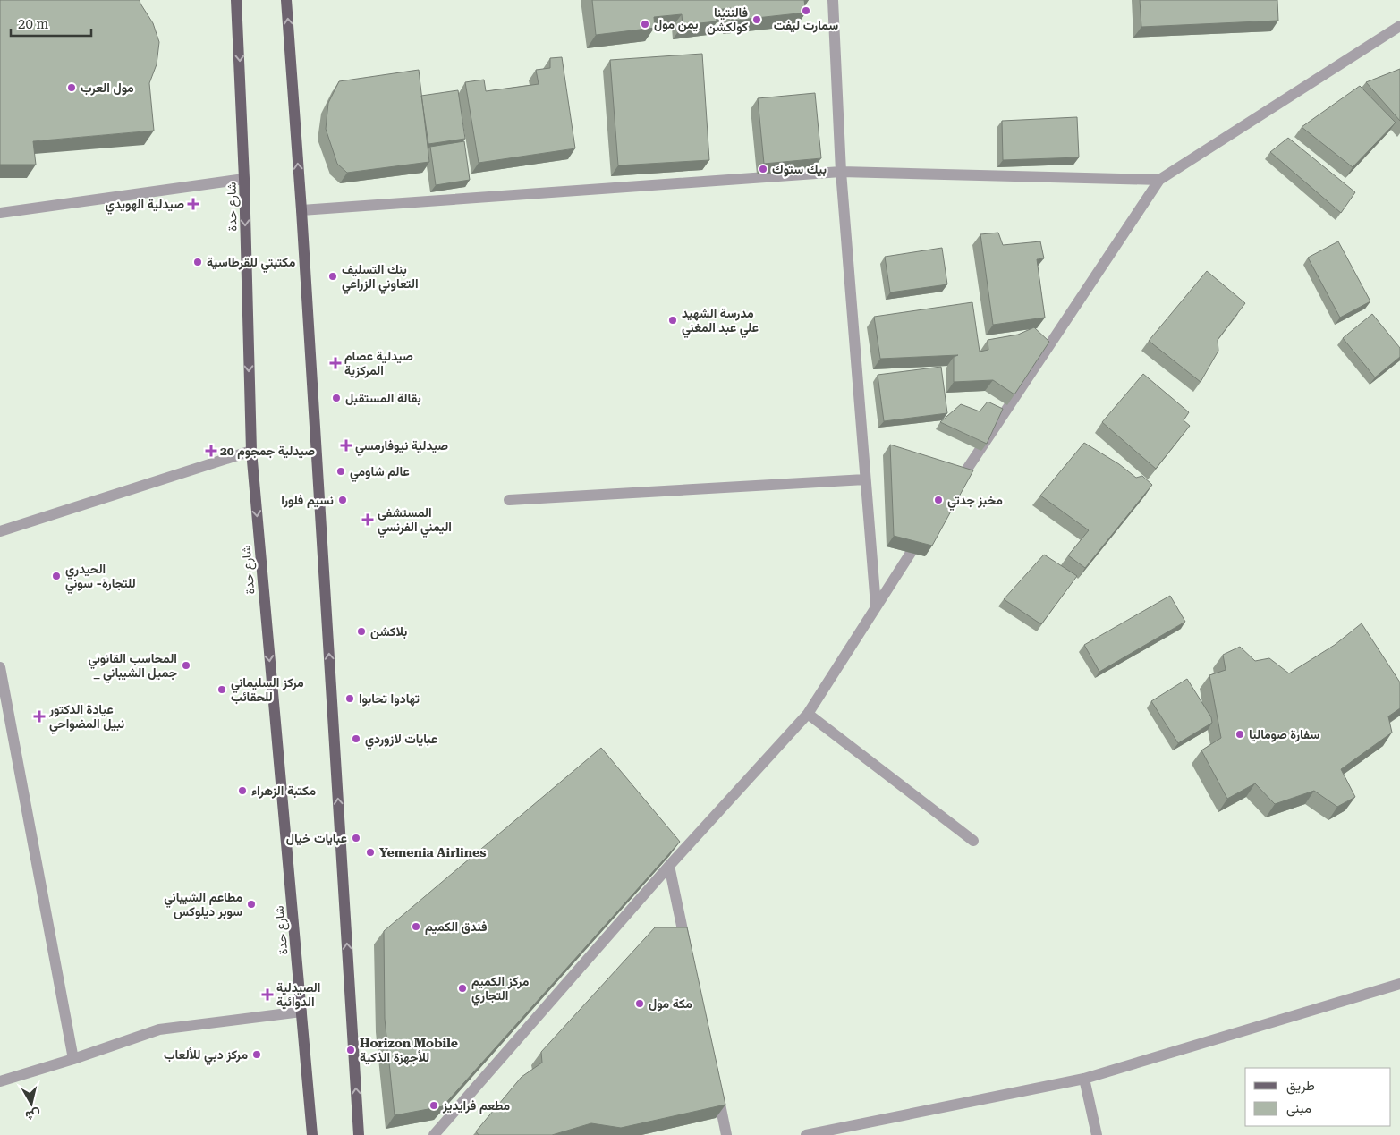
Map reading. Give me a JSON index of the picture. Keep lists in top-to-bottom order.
{
  "streets": {
    "main road": ["شارع حدة"]
  },
  "places": {
    "other": [
      "سمارت ليفت",
      "فالنتينا كولكشن",
      "يمن مول",
      "مول العرب",
      "بيك ستوك",
      "مكتبتي للقرطاسية",
      "بنك التسليف التعاوني الزراعي",
      "مدرسة الشهيد علي عبد المغني",
      "بقالة المستقبل",
      "عالم شاومي",
      "نسيم فلورا",
      "مخبز جدتي",
      "الحيدري للتجارة- سوني",
      "بلاكشن",
      "المحاسب القانوني _ جميل الشيباني",
      "مركز السليماني للحقائب",
      "تهادوا تحابوا",
      "سفارة صوماليا",
      "عبايات لازوردي",
      "مكتبة الزهراء",
      "عبايات خيال",
      "Yemenia Airlines",
      "مطاعم الشيباني سوبر ديلوكس",
      "فندق الكميم",
      "مركز الكميم التجاري",
      "مكة مول",
      "Horizon Mobile للأجهزة الذكية",
      "مركز دبي للألعاب",
      "مطعم فرايديز"
    ],
    "health": [
      "صيدلية الهويدي",
      "صيدلية عصام المركزية",
      "صيدلية نيوفارمسي",
      "صيدلية جمجوم 20",
      "المستشفى اليمني الفرنسي",
      "عيادة الدكتور نبيل المضواحي",
      "الصيدلية الدوائية"
    ]
  },
  "legend": ["طريق", "مبنى"],
  "scale_bar": "20 m",
  "north": "bottom"
}
